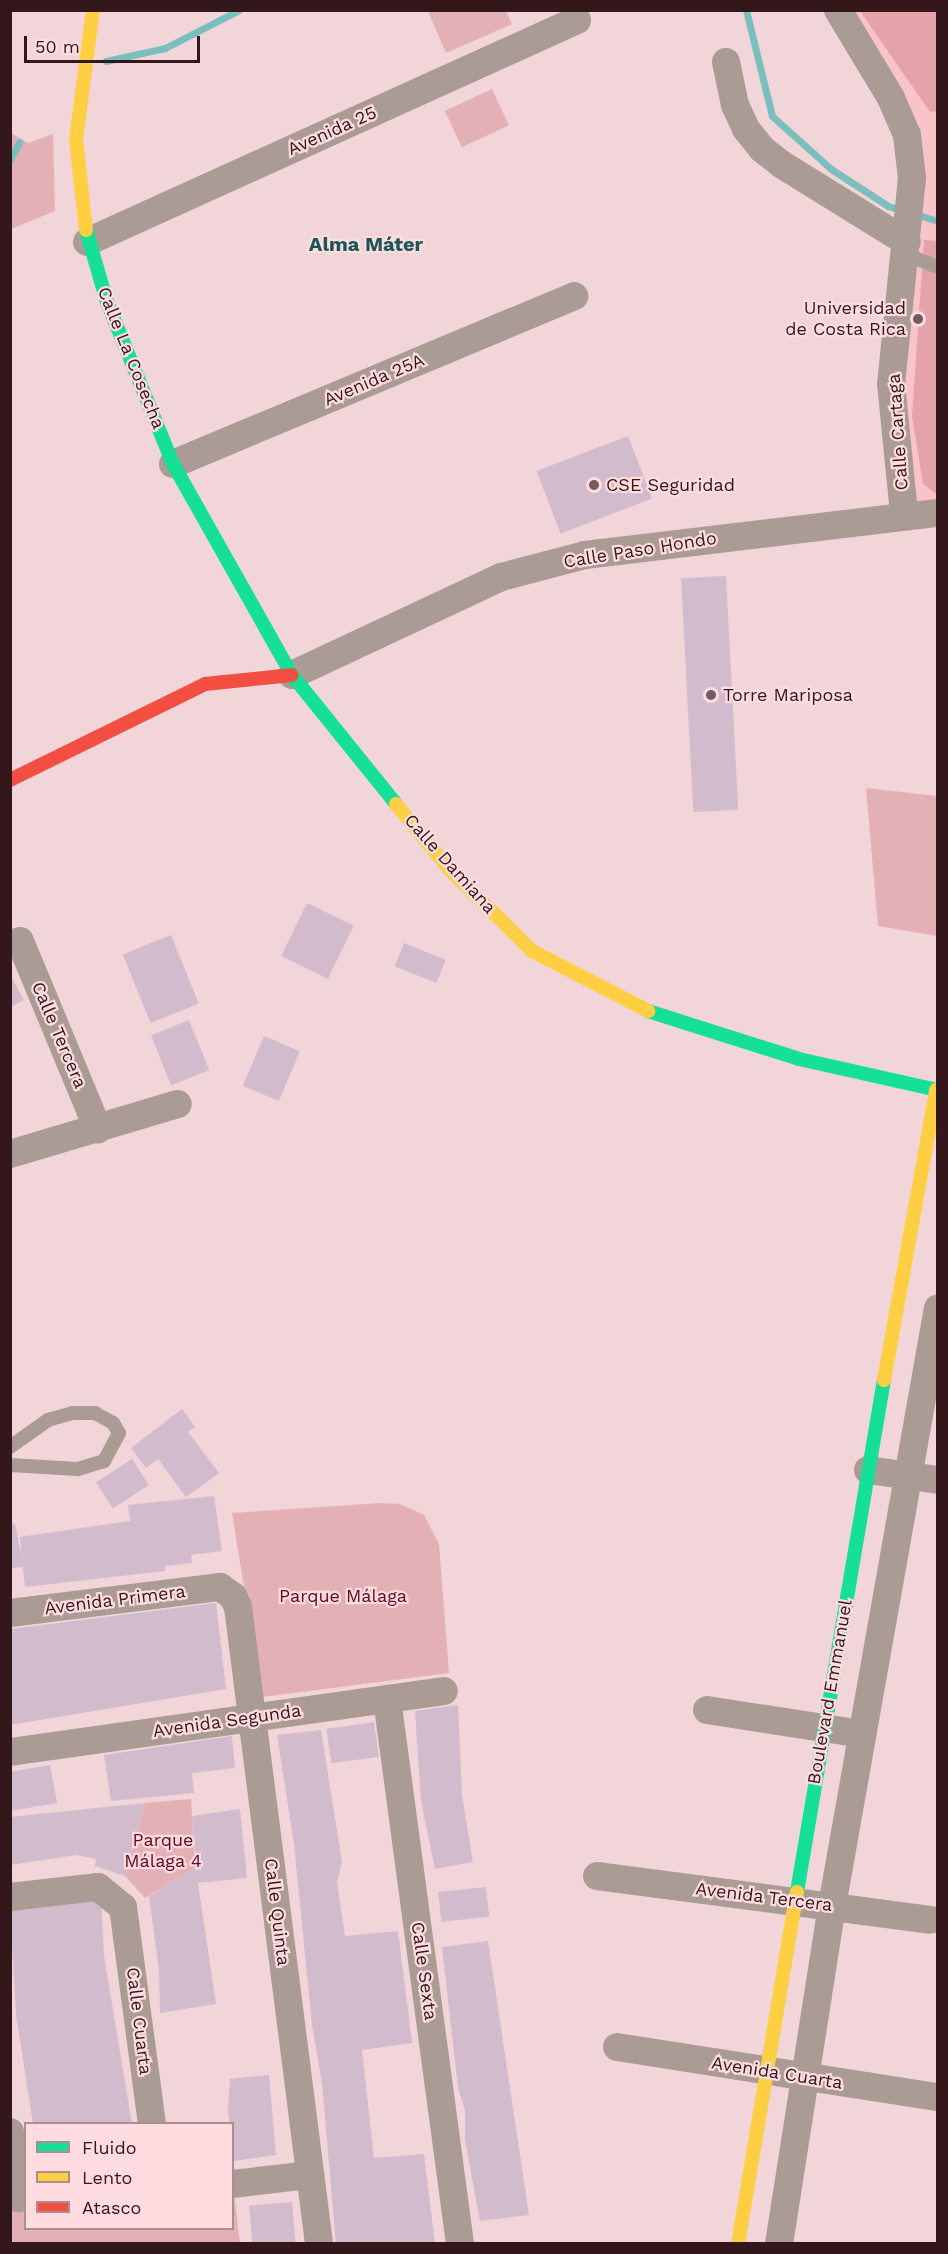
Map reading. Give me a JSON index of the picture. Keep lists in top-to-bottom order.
{
  "streets": {
    "street": [
      "Avenida 25",
      "Calle La Cosecha",
      "Avenida 25A",
      "Calle Cartaga",
      "Calle Paso Hondo",
      "Calle Damiana",
      "Calle Tercera",
      "Avenida Primera",
      "Boulevard Emmanuel",
      "Avenida Segunda",
      "Avenida Tercera",
      "Calle Quinta",
      "Calle Sexta",
      "Calle Cuarta",
      "Avenida Cuarta"
    ]
  },
  "crossings": [
    ["Avenida 25", "Calle La Cosecha"],
    ["Calle La Cosecha", "Avenida 25A"],
    ["Calle La Cosecha", "Calle Paso Hondo"],
    ["Calle La Cosecha", "Calle Damiana"],
    ["Calle Cartaga", "Calle Paso Hondo"],
    ["Calle Paso Hondo", "Calle Damiana"],
    ["Calle Damiana", "Boulevard Emmanuel"],
    ["Avenida Primera", "Calle Quinta"],
    ["Boulevard Emmanuel", "Avenida Tercera"],
    ["Boulevard Emmanuel", "Avenida Cuarta"],
    ["Avenida Segunda", "Calle Quinta"],
    ["Avenida Segunda", "Calle Sexta"]
  ],
  "districts": ["Alma Máter"],
  "parks": ["Parque Málaga", "Parque Málaga 4"],
  "places": ["Universidad de Costa Rica", "CSE Seguridad", "Torre Mariposa"],
  "legend": ["Fluido", "Lento", "Atasco"],
  "scale_bar": "50 m"
}
